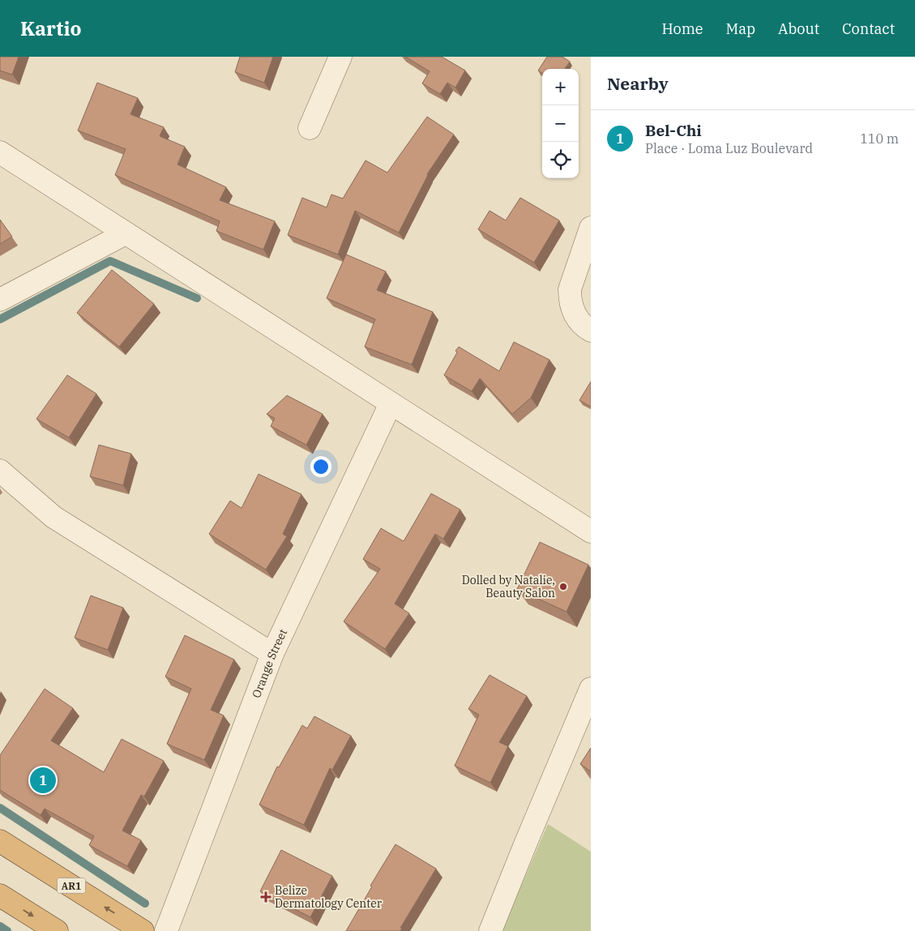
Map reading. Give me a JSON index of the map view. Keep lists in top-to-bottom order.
{
  "streets": {
    "highway": ["AR1"],
    "street": ["Orange Street"]
  },
  "places": {
    "other": ["Dolled by Natalie, Beauty Salon"],
    "health": ["Belize Dermatology Center"]
  },
  "page": {
    "header": "Kartio",
    "nav": [
      "Home",
      "Map",
      "About",
      "Contact"
    ],
    "heading": "Nearby",
    "map_buttons": ["+", "−"],
    "list": [
      {
        "mark": "1",
        "name": "Bel-Chi",
        "note": "Place · Loma Luz Boulevard",
        "value": "110 m"
      }
    ],
    "pins": "1"
  }
}
